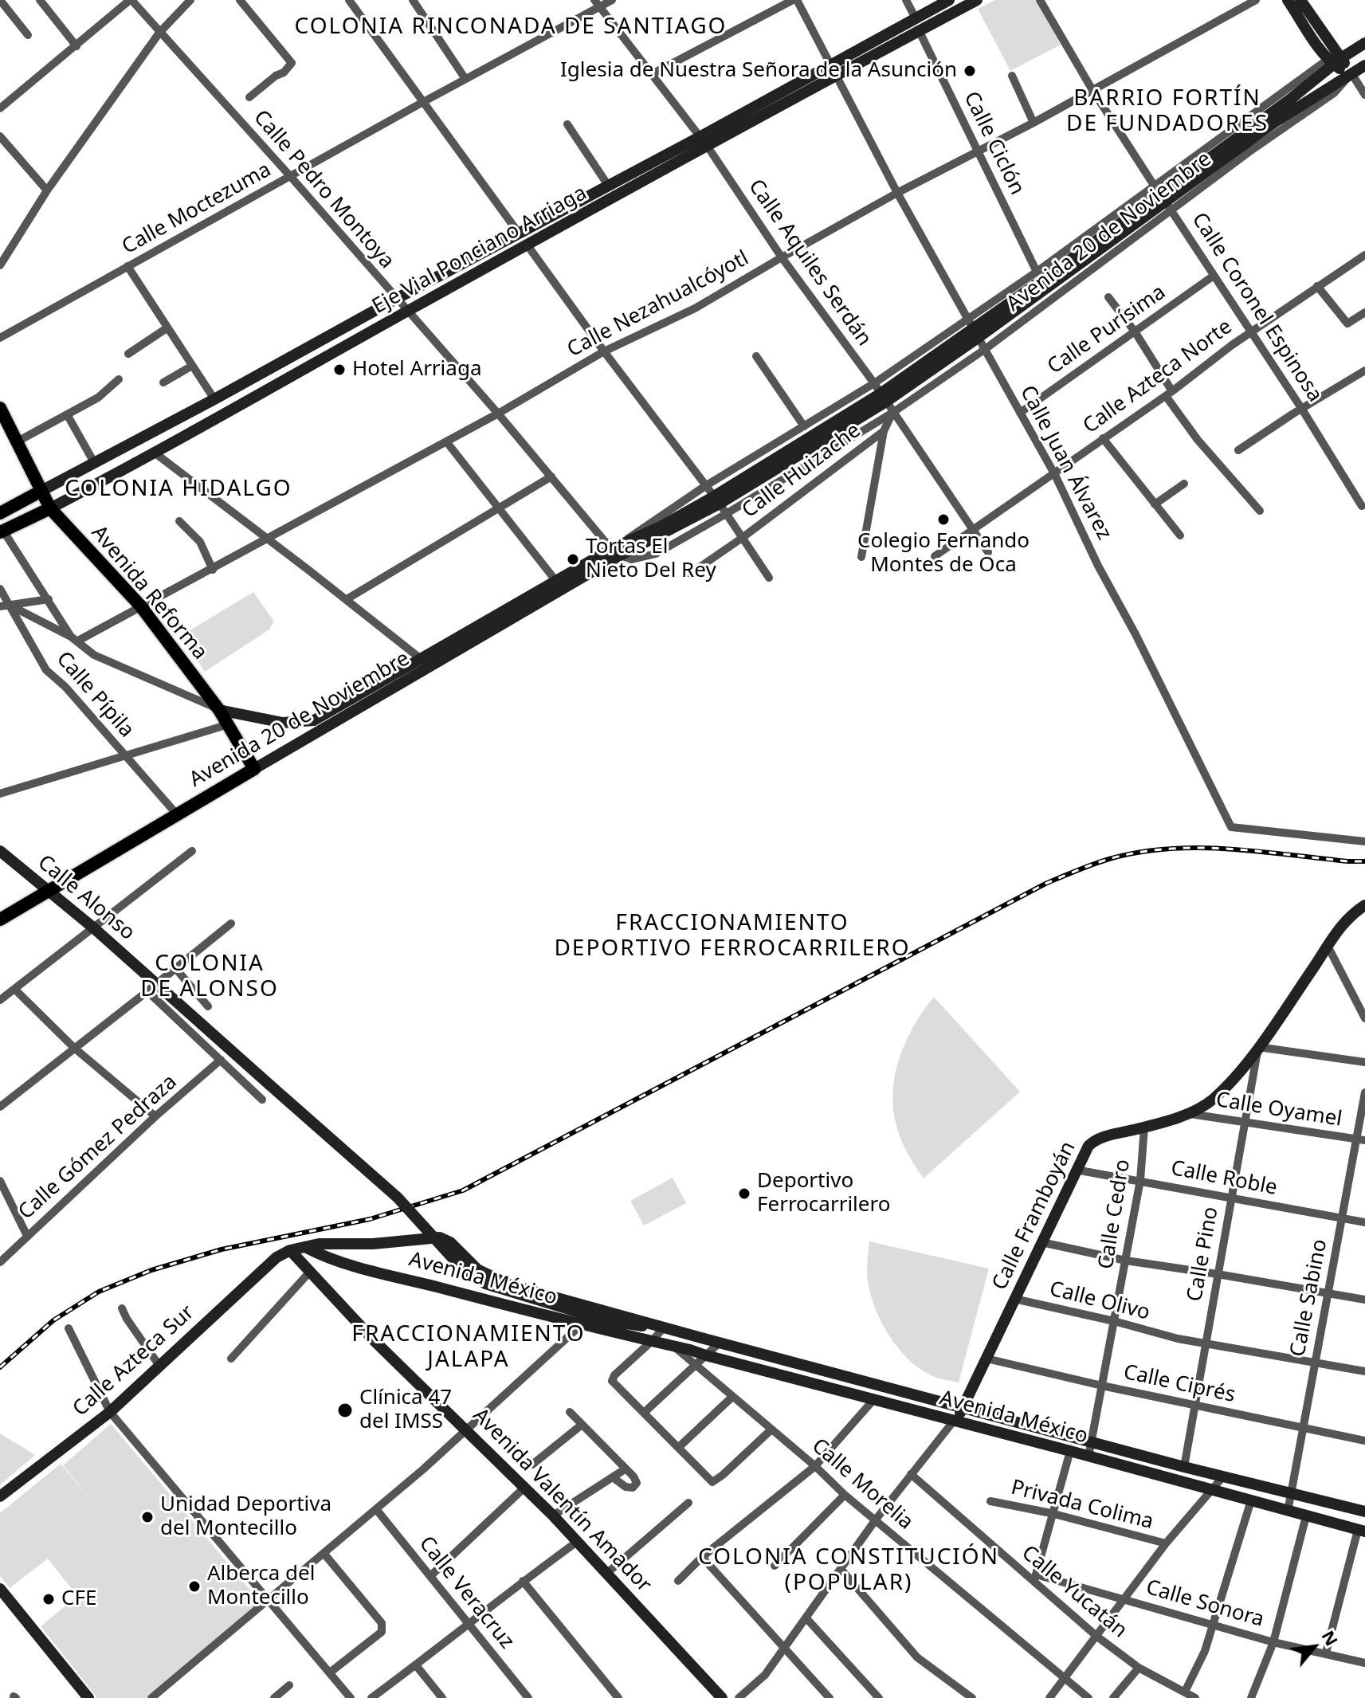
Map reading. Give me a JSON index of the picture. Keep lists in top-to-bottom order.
{
  "streets": {
    "main road": ["Avenida 20 de Noviembre", "Eje Vial Ponciano Arriaga", "Avenida Reforma"],
    "street": [
      "Calle Ciclón",
      "Calle Pedro Montoya",
      "Calle Moctezuma",
      "Calle Aquiles Serdán",
      "Calle Nezahualcóyotl",
      "Calle Coronel Espinosa",
      "Calle Purísima",
      "Calle Azteca Norte",
      "Calle Juan Álvarez",
      "Calle Huizache",
      "Calle Pípila",
      "Calle Alonso",
      "Calle Oyamel",
      "Calle Gómez Pedraza",
      "Calle Roble",
      "Calle Cedro",
      "Calle Framboyán",
      "Calle Pino",
      "Avenida México",
      "Calle Sabino",
      "Calle Olivo",
      "Calle Azteca Sur",
      "Calle Ciprés",
      "Calle Morelia",
      "Avenida Valentín Amador",
      "Privada Colima",
      "Calle Yucatán",
      "Calle Veracruz",
      "Calle Sonora"
    ]
  },
  "crossings": [
    ["Calle Ciclón", "Avenida 20 de Noviembre"],
    ["Calle Ciclón", "Eje Vial Ponciano Arriaga"],
    ["Calle Ciclón", "Calle Nezahualcóyotl"],
    ["Calle Pedro Montoya", "Calle Moctezuma"],
    ["Calle Pedro Montoya", "Avenida 20 de Noviembre"],
    ["Calle Pedro Montoya", "Eje Vial Ponciano Arriaga"],
    ["Calle Pedro Montoya", "Calle Nezahualcóyotl"],
    ["Calle Moctezuma", "Calle Aquiles Serdán"],
    ["Avenida 20 de Noviembre", "Calle Aquiles Serdán"],
    ["Avenida 20 de Noviembre", "Calle Coronel Espinosa"],
    ["Avenida 20 de Noviembre", "Calle Juan Álvarez"],
    ["Avenida 20 de Noviembre", "Avenida Reforma"],
    ["Avenida 20 de Noviembre", "Calle Pípila"],
    ["Avenida 20 de Noviembre", "Calle Alonso"],
    ["Eje Vial Ponciano Arriaga", "Calle Aquiles Serdán"],
    ["Eje Vial Ponciano Arriaga", "Calle Juan Álvarez"],
    ["Eje Vial Ponciano Arriaga", "Avenida Reforma"],
    ["Calle Aquiles Serdán", "Calle Nezahualcóyotl"],
    ["Calle Aquiles Serdán", "Calle Azteca Norte"],
    ["Calle Nezahualcóyotl", "Calle Coronel Espinosa"],
    ["Calle Nezahualcóyotl", "Calle Juan Álvarez"],
    ["Calle Nezahualcóyotl", "Avenida Reforma"],
    ["Calle Coronel Espinosa", "Calle Purísima"],
    ["Calle Coronel Espinosa", "Calle Azteca Norte"],
    ["Calle Purísima", "Calle Juan Álvarez"],
    ["Calle Azteca Norte", "Calle Juan Álvarez"],
    ["Calle Alonso", "Calle Gómez Pedraza"],
    ["Calle Alonso", "Avenida México"],
    ["Calle Oyamel", "Calle Framboyán"],
    ["Calle Oyamel", "Calle Pino"],
    ["Calle Oyamel", "Calle Sabino"],
    ["Calle Roble", "Calle Cedro"],
    ["Calle Roble", "Calle Framboyán"],
    ["Calle Roble", "Calle Pino"],
    ["Calle Roble", "Calle Sabino"],
    ["Calle Cedro", "Calle Framboyán"],
    ["Calle Cedro", "Avenida México"],
    ["Calle Cedro", "Calle Olivo"],
    ["Calle Cedro", "Calle Ciprés"],
    ["Calle Framboyán", "Calle Pino"],
    ["Calle Framboyán", "Avenida México"],
    ["Calle Framboyán", "Calle Olivo"],
    ["Calle Framboyán", "Calle Ciprés"],
    ["Calle Pino", "Avenida México"],
    ["Calle Pino", "Calle Olivo"],
    ["Calle Pino", "Calle Ciprés"],
    ["Avenida México", "Calle Sabino"],
    ["Avenida México", "Calle Azteca Sur"],
    ["Avenida México", "Calle Morelia"],
    ["Avenida México", "Avenida Valentín Amador"],
    ["Calle Sabino", "Calle Olivo"],
    ["Calle Sabino", "Calle Ciprés"],
    ["Calle Azteca Sur", "Avenida Valentín Amador"],
    ["Calle Yucatán", "Calle Sonora"]
  ],
  "districts": [
    "COLONIA RINCONADA DE SANTIAGO",
    "BARRIO FORTÍN DE FUNDADORES",
    "COLONIA HIDALGO",
    "FRACCIONAMIENTO DEPORTIVO FERROCARRILERO",
    "COLONIA DE ALONSO",
    "FRACCIONAMIENTO JALAPA",
    "COLONIA CONSTITUCIÓN (POPULAR)"
  ],
  "places": [
    "Iglesia de Nuestra Señora de la Asunción",
    "Hotel Arriaga",
    "Colegio Fernando Montes de Oca",
    "Tortas El Nieto Del Rey",
    "Deportivo Ferrocarrilero",
    "Clínica 47 del IMSS",
    "Unidad Deportiva del Montecillo",
    "Alberca del Montecillo",
    "CFE"
  ],
  "north": "top right"
}
